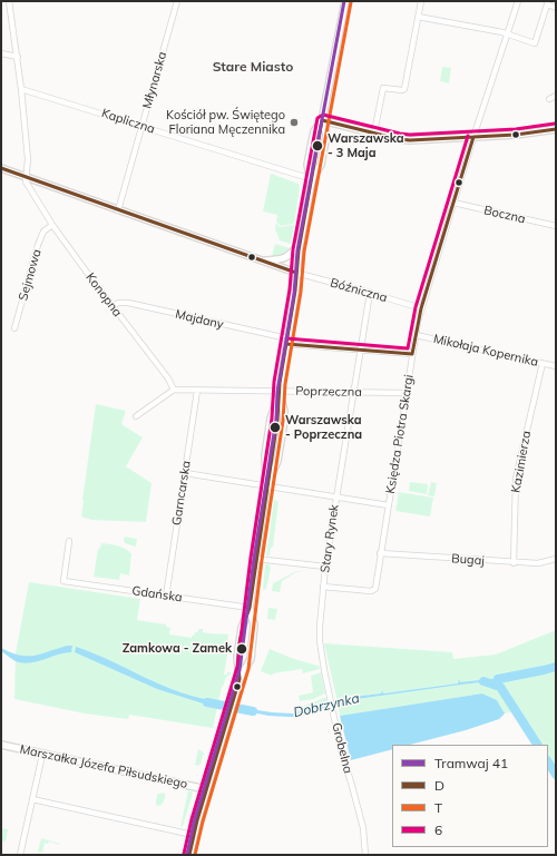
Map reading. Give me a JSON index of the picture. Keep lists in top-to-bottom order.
{
  "streets": {
    "street": [
      "Młynarska",
      "Kapliczna",
      "Boczna",
      "Sejmowa",
      "Bóźniczna",
      "Konopna",
      "Majdany",
      "Mikołaja Kopernika",
      "Poprzeczna",
      "Księdza Piotra Skargi",
      "Kazimierza",
      "Garncarska",
      "Stary Rynek",
      "Bugaj",
      "Gdańska",
      "Grobelna",
      "Marszałka Józefa Piłsudskiego"
    ]
  },
  "crossings": [
    ["Młynarska", "Kapliczna"],
    ["Boczna", "Księdza Piotra Skargi"],
    ["Sejmowa", "Konopna"],
    ["Bóźniczna", "Księdza Piotra Skargi"],
    ["Konopna", "Majdany"],
    ["Majdany", "Księdza Piotra Skargi"],
    ["Mikołaja Kopernika", "Księdza Piotra Skargi"],
    ["Mikołaja Kopernika", "Kazimierza"],
    ["Poprzeczna", "Księdza Piotra Skargi"],
    ["Poprzeczna", "Garncarska"],
    ["Księdza Piotra Skargi", "Stary Rynek"],
    ["Księdza Piotra Skargi", "Bugaj"],
    ["Księdza Piotra Skargi", "Grobelna"],
    ["Kazimierza", "Bugaj"],
    ["Garncarska", "Stary Rynek"],
    ["Garncarska", "Gdańska"],
    ["Stary Rynek", "Grobelna"]
  ],
  "districts": ["Stare Miasto"],
  "water": ["Dobrzynka"],
  "places": [
    "Kościół pw. Świętego Floriana Męczennika",
    "Warszawska - 3 Maja",
    "Warszawska - Poprzeczna",
    "Zamkowa - Zamek"
  ],
  "lines": [
    "tram line 41",
    "transit line T",
    "transit line 6",
    "transit line D"
  ],
  "legend": [
    "Tramwaj 41",
    "D",
    "T",
    "6"
  ]
}
